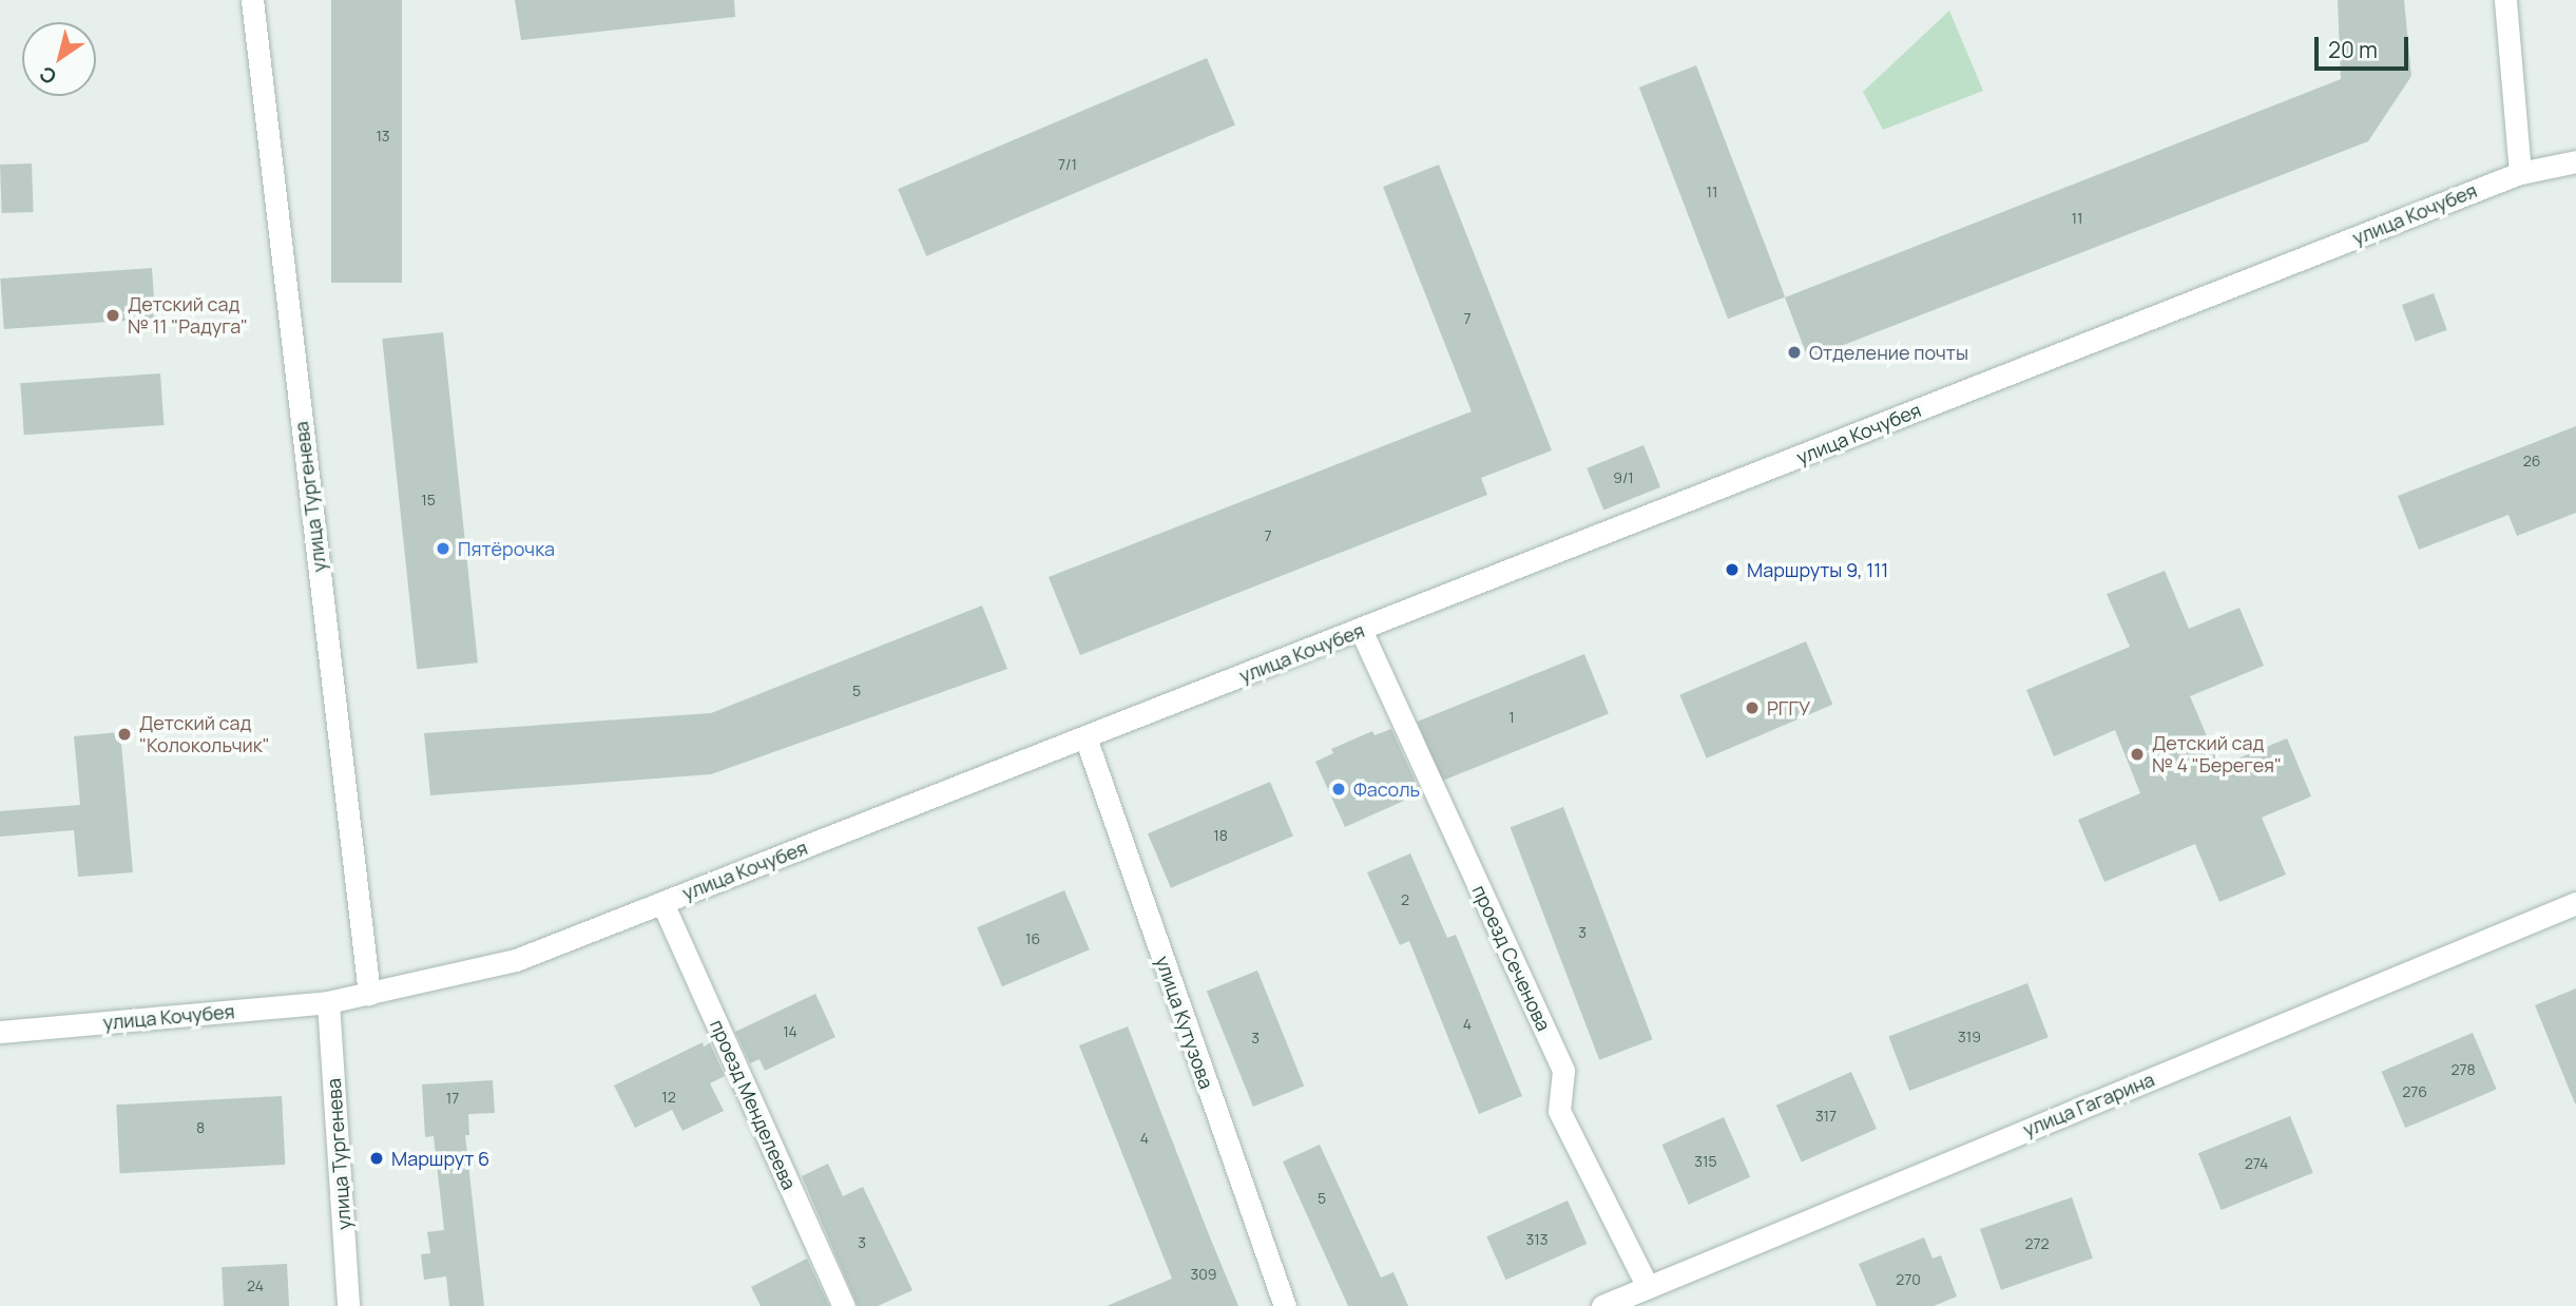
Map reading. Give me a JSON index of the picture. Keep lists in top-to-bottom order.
{
  "streets": {
    "street": [
      "улица Кочубея",
      "улица Тургенева",
      "проезд Сеченова",
      "улица Кутузова",
      "проезд Менделеева",
      "улица Гагарина"
    ]
  },
  "crossings": [
    ["улица Кочубея", "улица Тургенева"],
    ["улица Кочубея", "проезд Сеченова"],
    ["улица Кочубея", "улица Кутузова"],
    ["улица Кочубея", "проезд Менделеева"],
    ["проезд Сеченова", "улица Гагарина"]
  ],
  "places": [
    "Детский сад № 11 \"Радуга\"",
    "Отделение почты",
    "Пятёрочка",
    "Маршруты 9, 111",
    "РГГУ",
    "Детский сад \"Колокольчик\"",
    "Детский сад № 4 \"Берегея\"",
    "Фасоль",
    "Маршрут 6"
  ],
  "house_numbers": [
    "13",
    "7/1",
    "11",
    "11",
    "7",
    "26",
    "9/1",
    "15",
    "7",
    "5",
    "1",
    "18",
    "2",
    "3",
    "16",
    "4",
    "14",
    "319",
    "3",
    "278",
    "276",
    "12",
    "17",
    "317",
    "8",
    "4",
    "315",
    "274",
    "5",
    "313",
    "3",
    "272",
    "309",
    "270",
    "24"
  ],
  "scale_bar": "20 m",
  "north": "bottom left"
}
